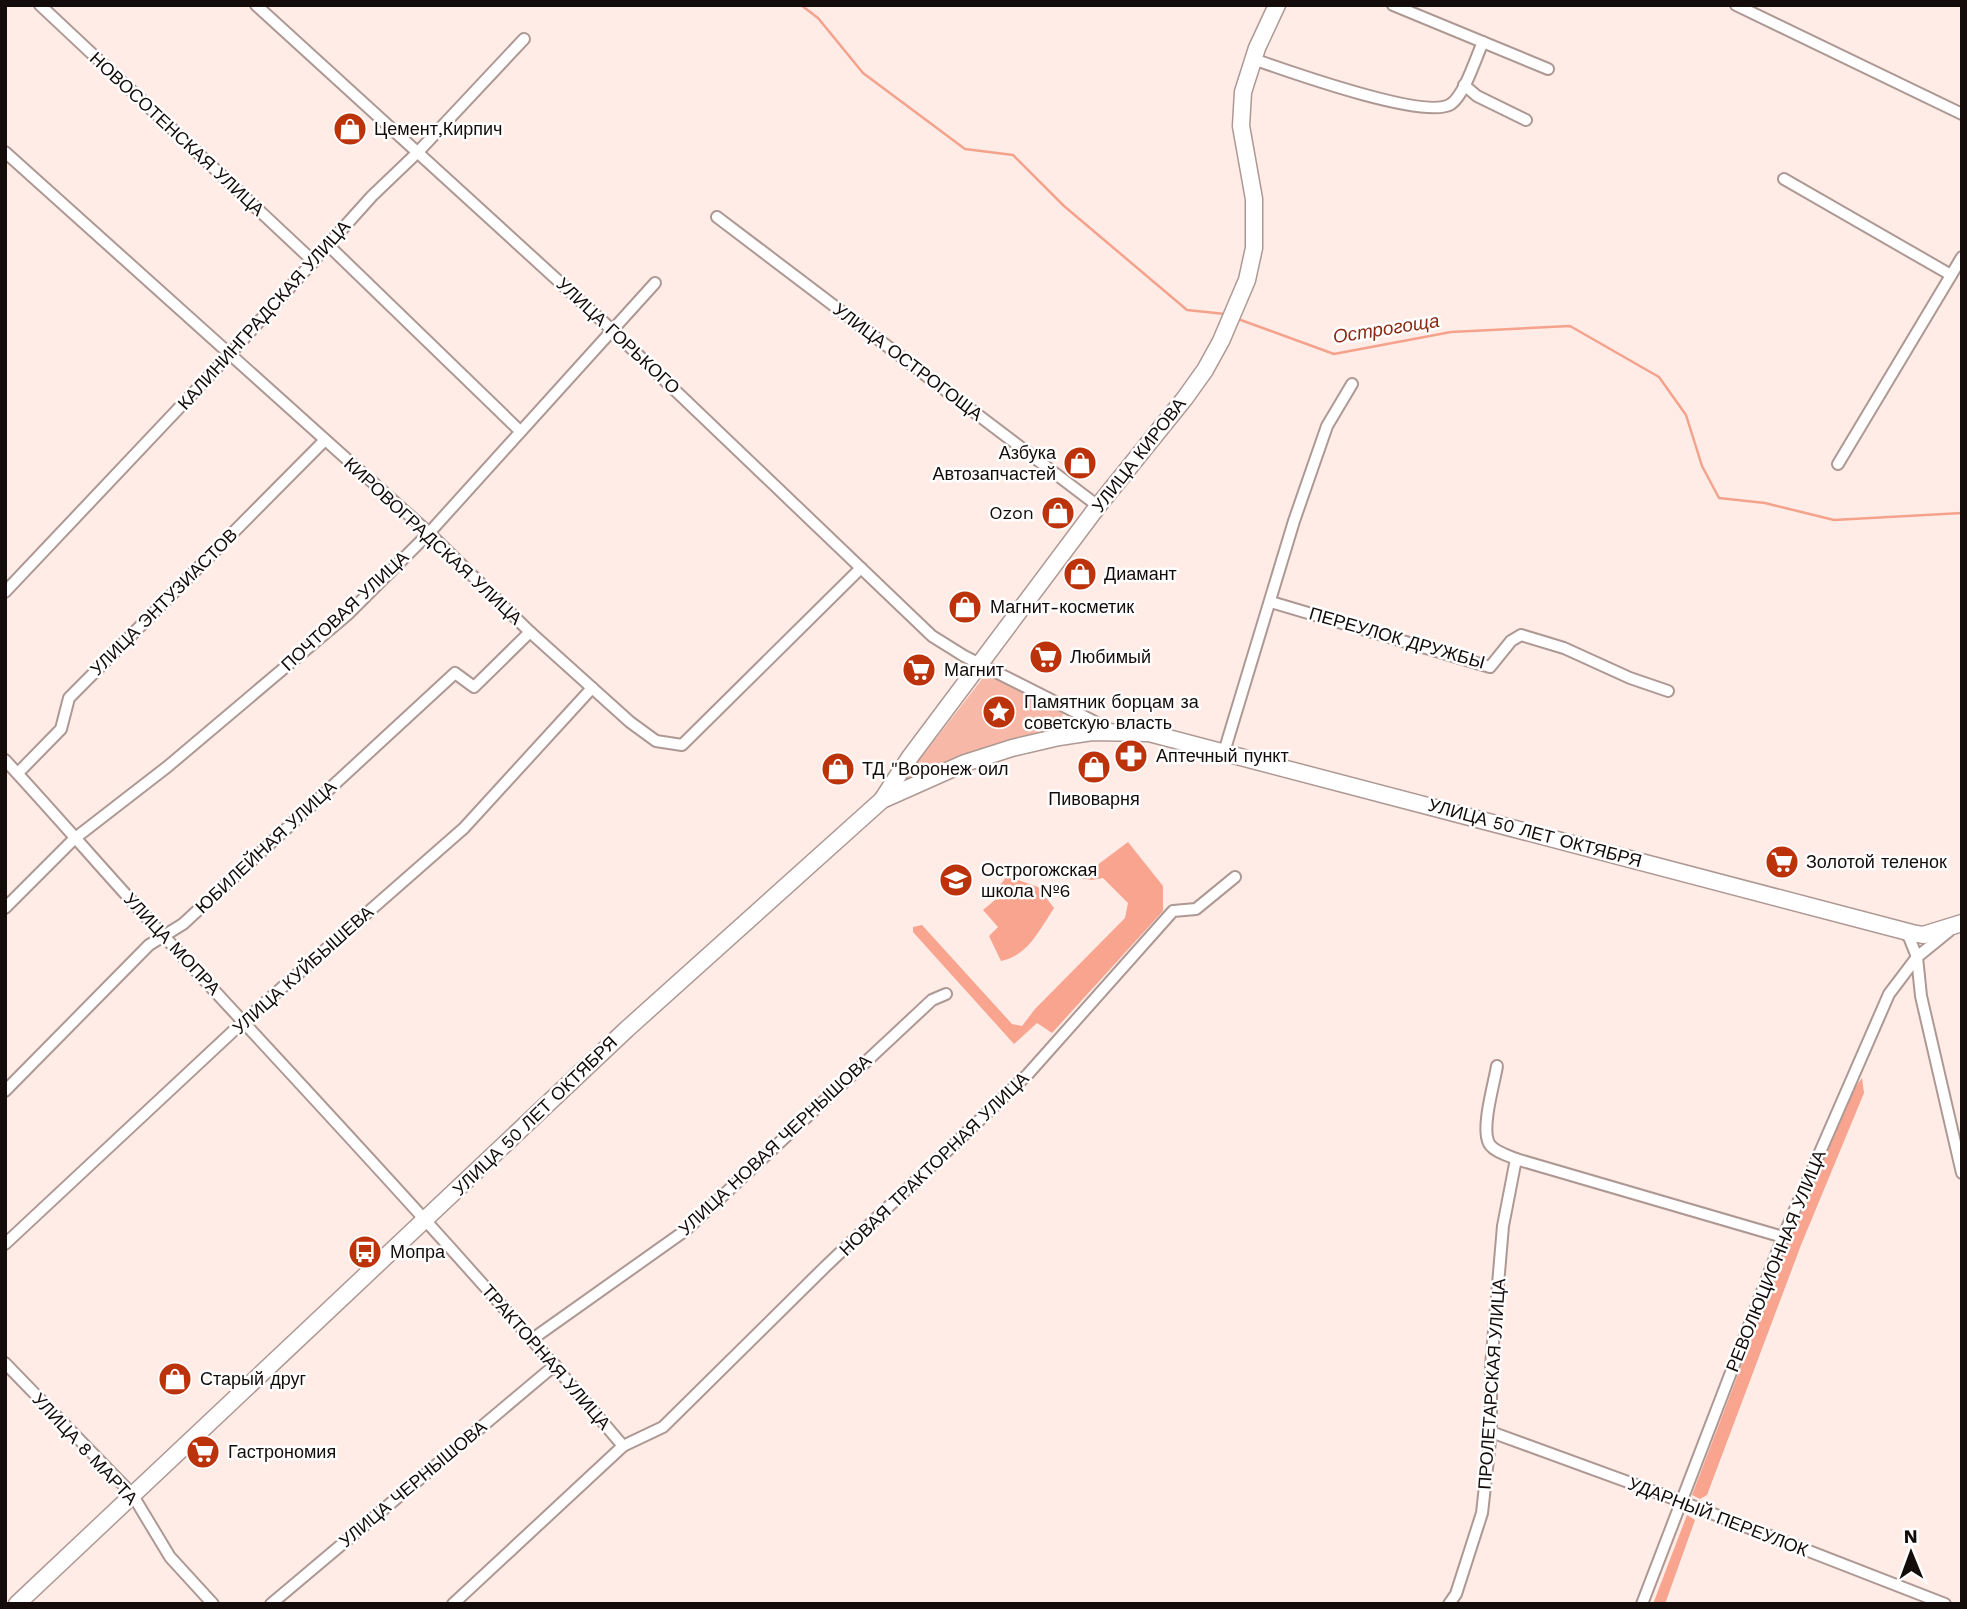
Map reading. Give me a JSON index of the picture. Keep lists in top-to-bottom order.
{
  "streets": {
    "main road": ["УЛИЦА КИРОВА", "УЛИЦА 50 ЛЕТ ОКТЯБРЯ"],
    "street": [
      "НОВОСОТЕНСКАЯ УЛИЦА",
      "КАЛИНИНГРАДСКАЯ УЛИЦА",
      "УЛИЦА ГОРЬКОГО",
      "УЛИЦА ОСТРОГОЩА",
      "КИРОВОГРАДСКАЯ УЛИЦА",
      "УЛИЦА ЭНТУЗИАСТОВ",
      "ПОЧТОВАЯ УЛИЦА",
      "ПЕРЕУЛОК ДРУЖБЫ",
      "ЮБИЛЕЙНАЯ УЛИЦА",
      "УЛИЦА МОПРА",
      "УЛИЦА КУЙБЫШЕВА",
      "УЛИЦА НОВАЯ ЧЕРНЫШОВА",
      "НОВАЯ ТРАКТОРНАЯ УЛИЦА",
      "РЕВОЛЮЦИОННАЯ УЛИЦА",
      "ТРАКТОРНАЯ УЛИЦА",
      "ПРОЛЕТАРСКАЯ УЛИЦА",
      "УЛИЦА 8 МАРТА",
      "УЛИЦА ЧЕРНЫШОВА",
      "УДАРНЫЙ ПЕРЕУЛОК"
    ]
  },
  "crossings": [
    ["НОВОСОТЕНСКАЯ УЛИЦА", "КАЛИНИНГРАДСКАЯ УЛИЦА"],
    ["КАЛИНИНГРАДСКАЯ УЛИЦА", "УЛИЦА ГОРЬКОГО"],
    ["КАЛИНИНГРАДСКАЯ УЛИЦА", "КИРОВОГРАДСКАЯ УЛИЦА"],
    ["УЛИЦА ГОРЬКОГО", "УЛИЦА КИРОВА"],
    ["УЛИЦА ГОРЬКОГО", "КИРОВОГРАДСКАЯ УЛИЦА"],
    ["УЛИЦА ГОРЬКОГО", "ПОЧТОВАЯ УЛИЦА"],
    ["УЛИЦА ГОРЬКОГО", "УЛИЦА 50 ЛЕТ ОКТЯБРЯ"],
    ["УЛИЦА ОСТРОГОЩА", "УЛИЦА КИРОВА"],
    ["УЛИЦА КИРОВА", "УЛИЦА 50 ЛЕТ ОКТЯБРЯ"],
    ["КИРОВОГРАДСКАЯ УЛИЦА", "УЛИЦА ЭНТУЗИАСТОВ"],
    ["КИРОВОГРАДСКАЯ УЛИЦА", "ПОЧТОВАЯ УЛИЦА"],
    ["КИРОВОГРАДСКАЯ УЛИЦА", "ЮБИЛЕЙНАЯ УЛИЦА"],
    ["КИРОВОГРАДСКАЯ УЛИЦА", "УЛИЦА КУЙБЫШЕВА"],
    ["УЛИЦА ЭНТУЗИАСТОВ", "УЛИЦА МОПРА"],
    ["ПОЧТОВАЯ УЛИЦА", "УЛИЦА МОПРА"],
    ["УЛИЦА 50 ЛЕТ ОКТЯБРЯ", "УЛИЦА МОПРА"],
    ["УЛИЦА 50 ЛЕТ ОКТЯБРЯ", "ТРАКТОРНАЯ УЛИЦА"],
    ["УЛИЦА 50 ЛЕТ ОКТЯБРЯ", "УЛИЦА 8 МАРТА"],
    ["ЮБИЛЕЙНАЯ УЛИЦА", "УЛИЦА МОПРА"],
    ["УЛИЦА МОПРА", "УЛИЦА КУЙБЫШЕВА"],
    ["УЛИЦА МОПРА", "ТРАКТОРНАЯ УЛИЦА"],
    ["УЛИЦА НОВАЯ ЧЕРНЫШОВА", "ТРАКТОРНАЯ УЛИЦА"],
    ["НОВАЯ ТРАКТОРНАЯ УЛИЦА", "ТРАКТОРНАЯ УЛИЦА"],
    ["РЕВОЛЮЦИОННАЯ УЛИЦА", "УДАРНЫЙ ПЕРЕУЛОК"],
    ["ТРАКТОРНАЯ УЛИЦА", "УЛИЦА ЧЕРНЫШОВА"],
    ["ПРОЛЕТАРСКАЯ УЛИЦА", "УДАРНЫЙ ПЕРЕУЛОК"]
  ],
  "water": ["Острогоща"],
  "places": {
    "shop": [
      "Цемент,Кирпич",
      "Азбука Автозапчастей",
      "Ozon",
      "Диамант",
      "Магнит-косметик",
      "Пивоварня",
      "ТД \"Воронеж оил",
      "Старый друг"
    ],
    "supermarket": [
      "Любимый",
      "Магнит",
      "Золотой теленок",
      "Гастрономия"
    ],
    "place": ["Памятник борцам за советскую власть"],
    "pharmacy": ["Аптечный пункт"],
    "school or university": ["Острогожская школа №6"],
    "bus stop": ["Мопра"]
  },
  "north": "top"
}
